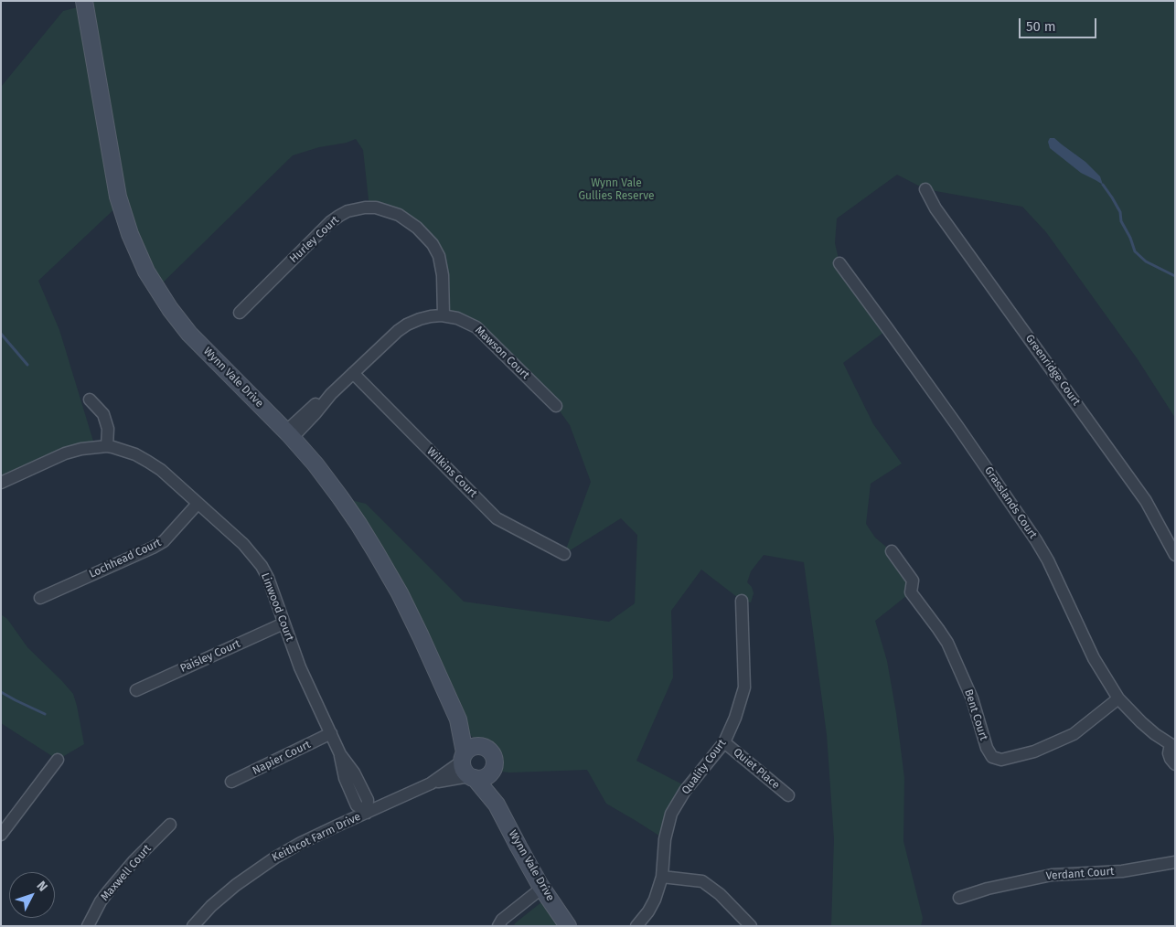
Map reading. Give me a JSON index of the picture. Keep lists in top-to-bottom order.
{
  "streets": {
    "main road": ["Wynn Vale Drive"],
    "street": [
      "Hurley Court",
      "Mawson Court",
      "Greenridge Court",
      "Wilkins Court",
      "Grasslands Court",
      "Lochhead Court",
      "Linwood Court",
      "Paisley Court",
      "Bent Court",
      "Napier Court",
      "Quality Court",
      "Quiet Place",
      "Keithcot Farm Drive",
      "Maxwell Court",
      "Verdant Court"
    ]
  },
  "crossings": [
    ["Hurley Court", "Mawson Court"],
    ["Mawson Court", "Wynn Vale Drive"],
    ["Mawson Court", "Wilkins Court"],
    ["Wynn Vale Drive", "Keithcot Farm Drive"],
    ["Grasslands Court", "Bent Court"],
    ["Lochhead Court", "Linwood Court"],
    ["Linwood Court", "Paisley Court"],
    ["Linwood Court", "Napier Court"],
    ["Linwood Court", "Keithcot Farm Drive"],
    ["Quality Court", "Quiet Place"]
  ],
  "parks": ["Wynn Vale Gullies Reserve"],
  "scale_bar": "50 m",
  "north": "top right"
}
